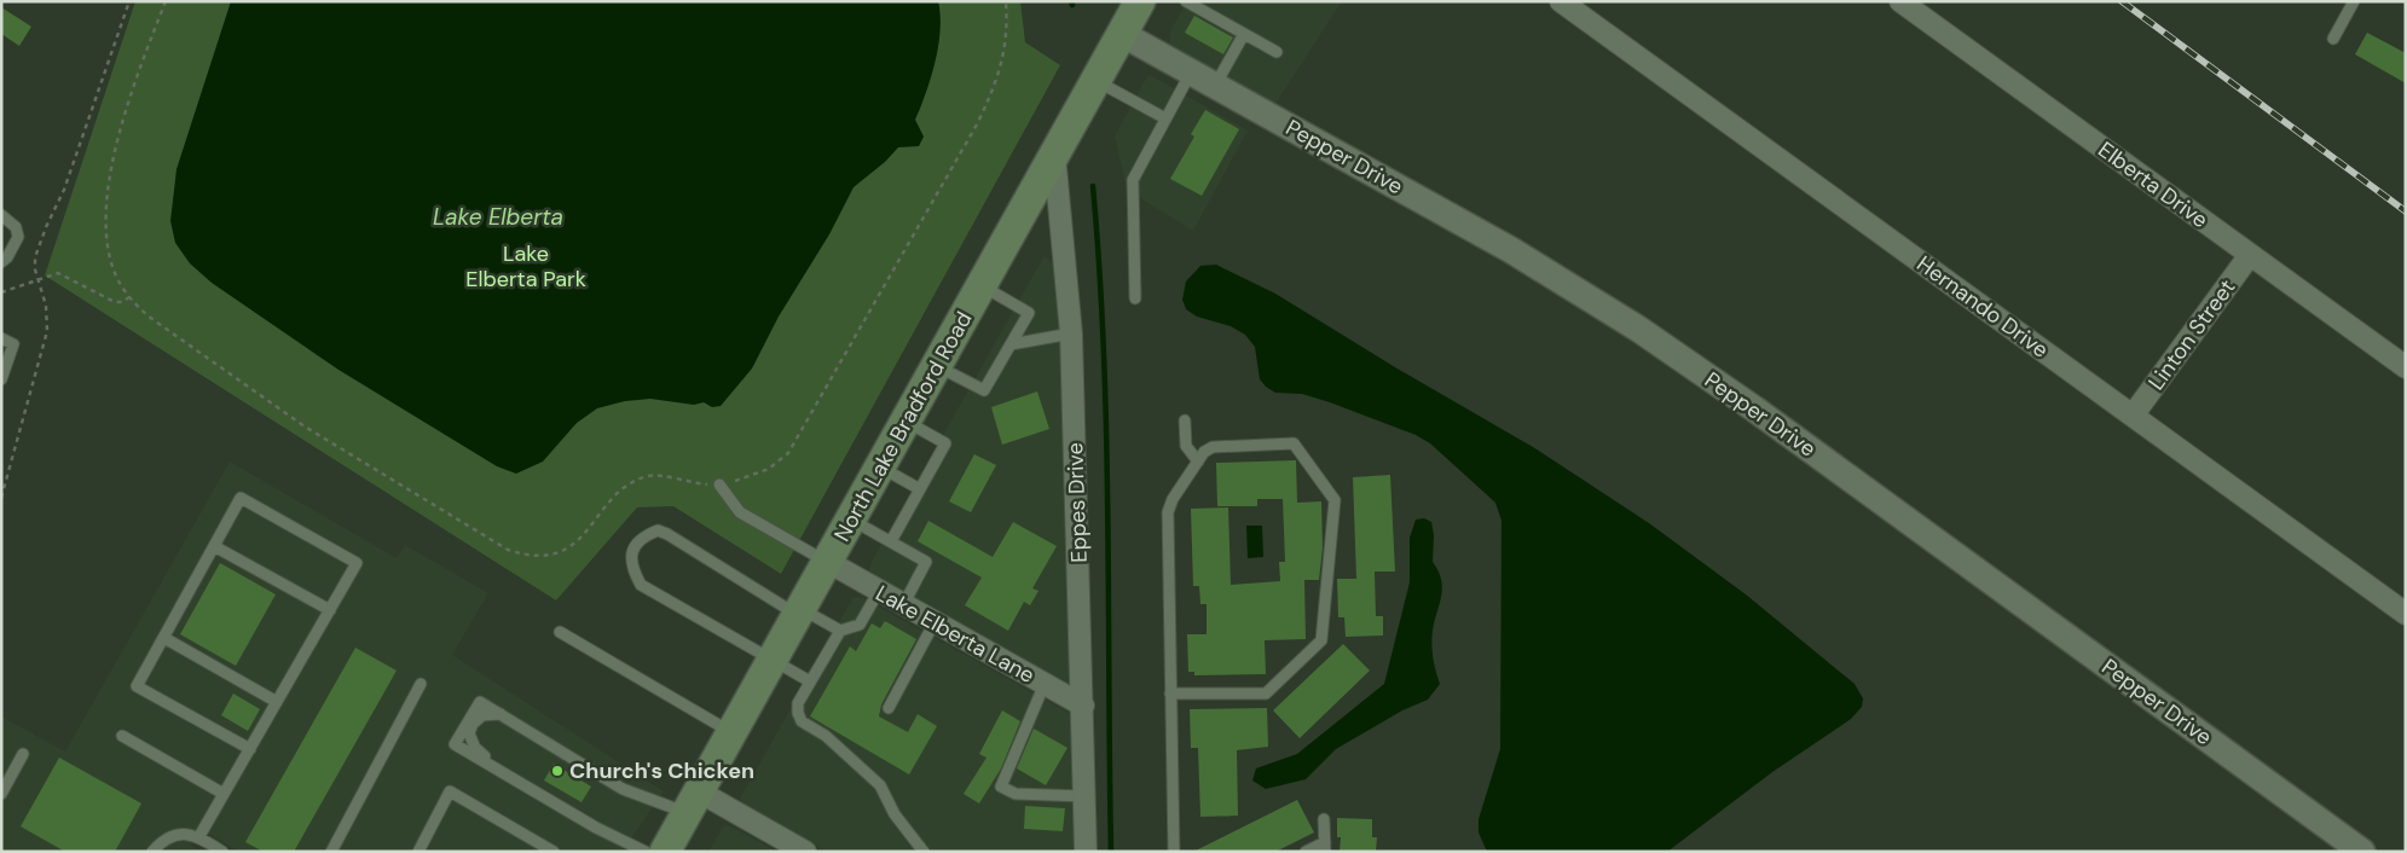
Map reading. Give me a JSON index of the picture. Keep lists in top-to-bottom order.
{
  "streets": {
    "main road": ["North Lake Bradford Road"],
    "street": [
      "Pepper Drive",
      "Elberta Drive",
      "Hernando Drive",
      "Linton Street",
      "Eppes Drive",
      "Lake Elberta Lane"
    ]
  },
  "crossings": [
    ["Pepper Drive", "North Lake Bradford Road"],
    ["Elberta Drive", "Linton Street"],
    ["Hernando Drive", "Linton Street"],
    ["North Lake Bradford Road", "Eppes Drive"],
    ["North Lake Bradford Road", "Lake Elberta Lane"],
    ["Eppes Drive", "Lake Elberta Lane"]
  ],
  "water": ["Lake Elberta"],
  "parks": ["Lake Elberta Park"],
  "places": ["Church's Chicken"]
}
